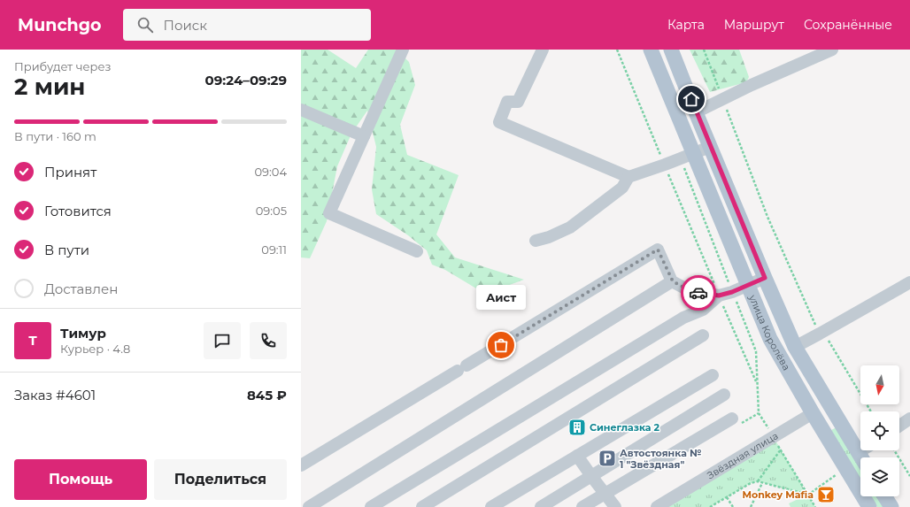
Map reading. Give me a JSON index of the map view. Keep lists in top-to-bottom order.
{
  "streets": {
    "main road": ["улица Королёва", "Звёздная улица"]
  },
  "crossings": [
    ["улица Королёва", "Звёздная улица"]
  ],
  "places": {
    "other": ["Аист"],
    "building": ["Синеглазка 2"],
    "parking": ["Автостоянка № 1 \"Звёздная\""],
    "bar": ["Monkey Mafia"]
  },
  "north": "bottom",
  "page": {
    "header": "Munchgo",
    "search": "Поиск",
    "nav": ["Карта", "Маршрут", "Сохранённые"],
    "heading": ["2 мин", "Прибудет через", "09:24–09:29"],
    "panel": [
      "Тимур",
      "Курьер · 4.8",
      "Заказ #4601",
      "845 ₽"
    ],
    "bar": "В пути · 160 m",
    "list": [
      ["Принят", "09:04"],
      ["Готовится", "09:05"],
      ["В пути", "09:11"],
      "Доставлен"
    ],
    "bubble": "Аист",
    "round": "Т",
    "buttons": ["Помощь", "Поделиться"]
  }
}
